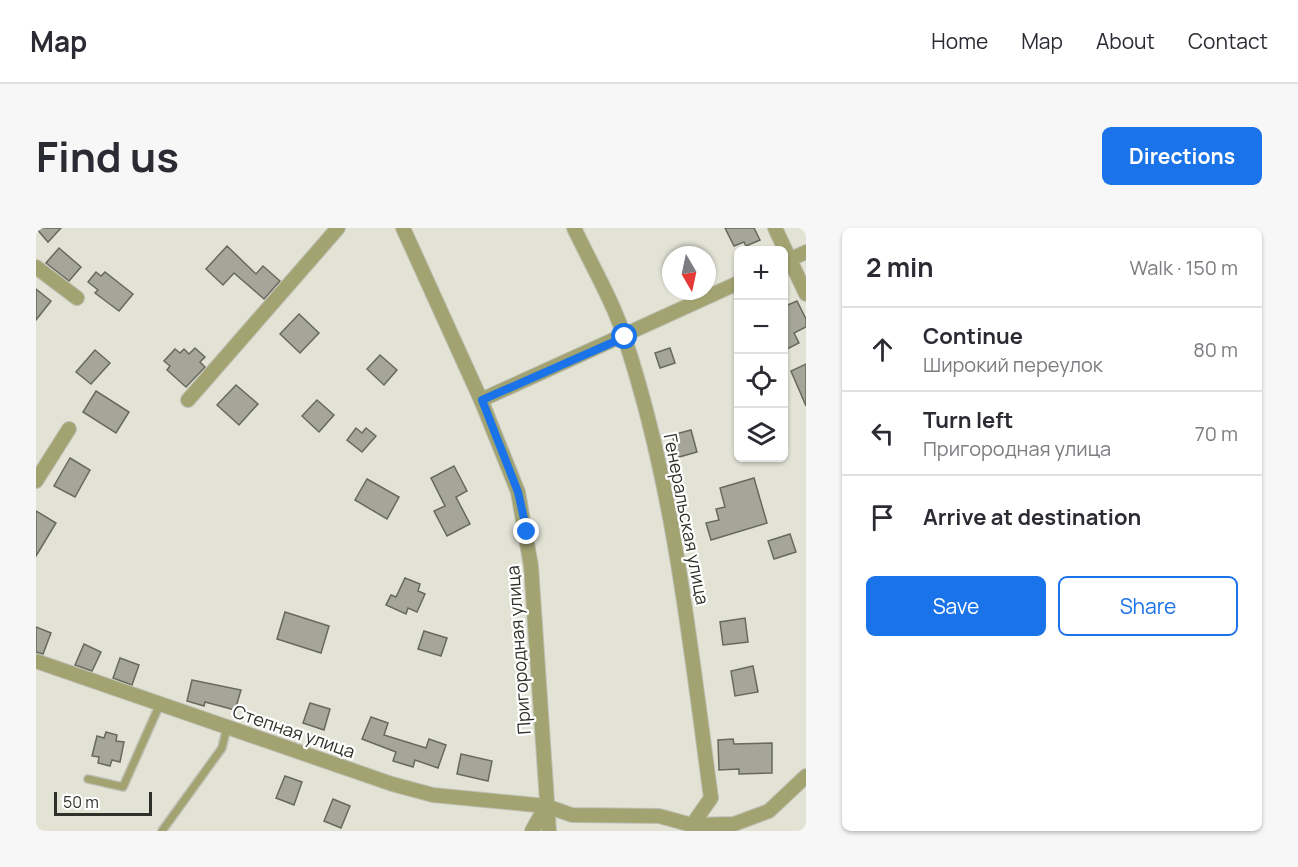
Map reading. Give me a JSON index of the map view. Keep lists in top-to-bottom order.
{
  "streets": {
    "street": ["Генеральская улица", "Пригородная улица", "Степная улица"]
  },
  "crossings": [
    ["Генеральская улица", "Степная улица"],
    ["Пригородная улица", "Степная улица"]
  ],
  "scale_bar": "50 m",
  "north": "bottom",
  "page": {
    "header": "Map",
    "nav": [
      "Home",
      "Map",
      "About",
      "Contact"
    ],
    "title": "Find us",
    "buttons": [
      "Directions",
      ["Save", "Share"]
    ],
    "heading": ["2 min", "Walk · 150 m"],
    "map_buttons": ["+", "−"],
    "list": [
      ["Continue", "Широкий переулок", "80 m"],
      ["Turn left", "Пригородная улица", "70 m"],
      "Arrive at destination"
    ],
    "scale": "50 m"
  }
}
